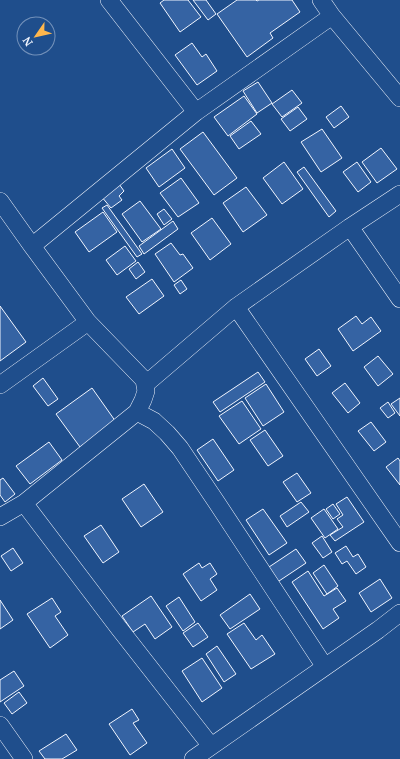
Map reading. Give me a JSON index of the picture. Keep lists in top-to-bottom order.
{
  "north": "bottom left"
}
